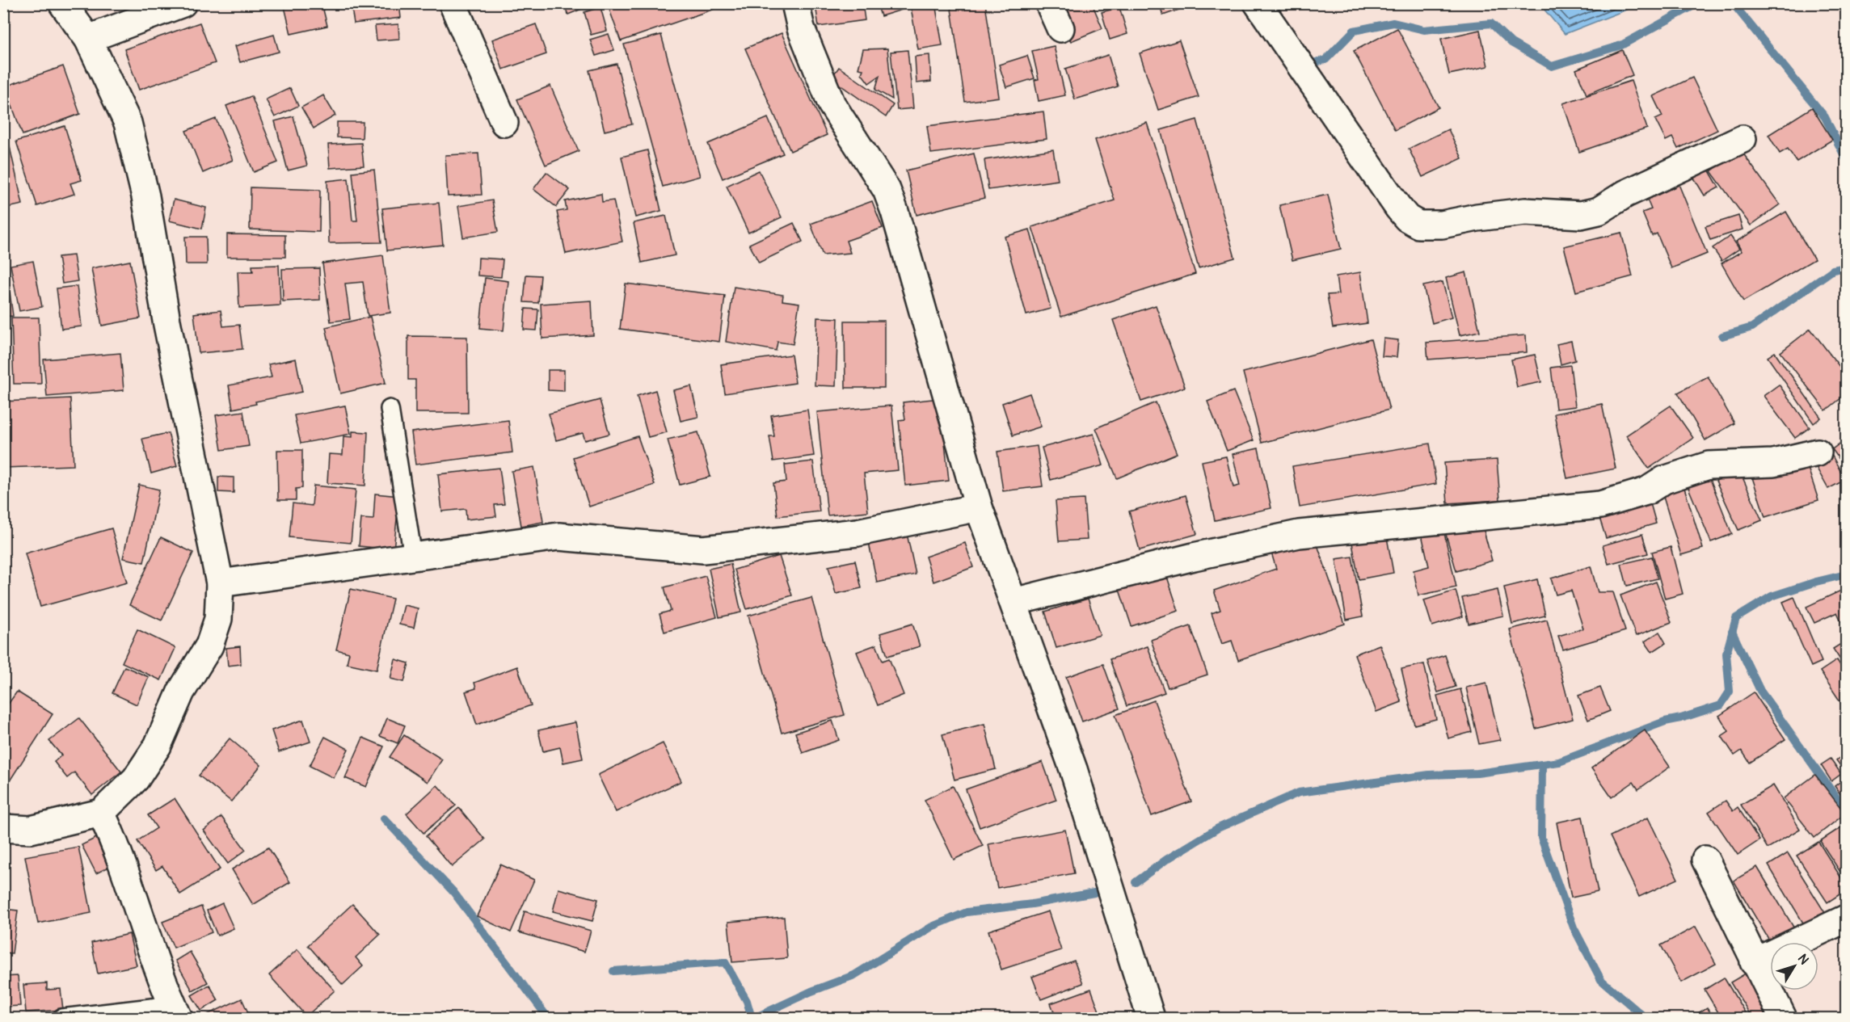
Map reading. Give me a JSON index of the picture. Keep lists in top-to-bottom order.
{
  "north": "top right"
}
